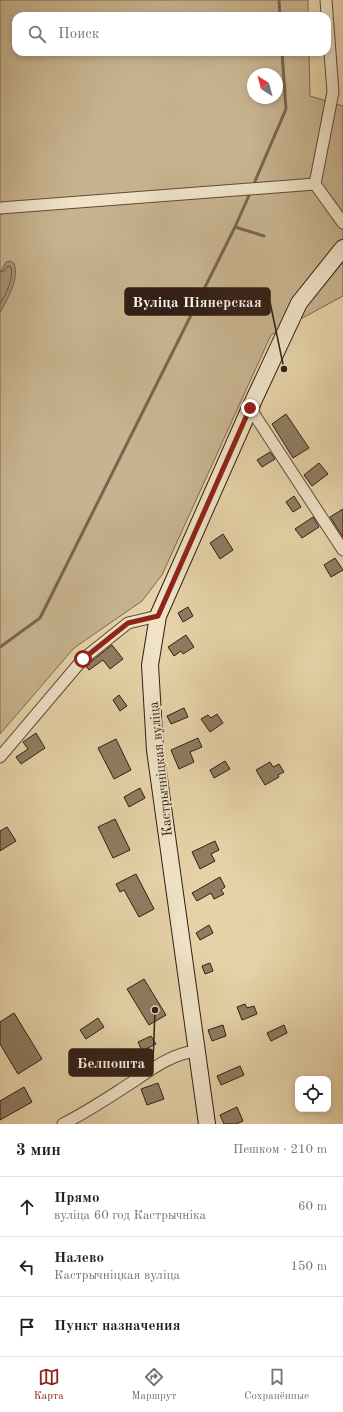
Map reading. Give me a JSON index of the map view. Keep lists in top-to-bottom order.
{
  "streets": {
    "street": ["Кастрычніцкая вуліца"]
  },
  "places": ["Вуліца Піянерская", "Белпошта"],
  "north": "top left",
  "page": {
    "search": "Поиск",
    "heading": ["3 мин", "Пешком · 210 m"],
    "list": [
      ["Прямо", "вуліца 60 год Кастрычніка", "60 m"],
      ["Налево", "Кастрычніцкая вуліца", "150 m"],
      "Пункт назначения"
    ],
    "nav": ["Карта", "Маршрут", "Сохранённые"]
  }
}
